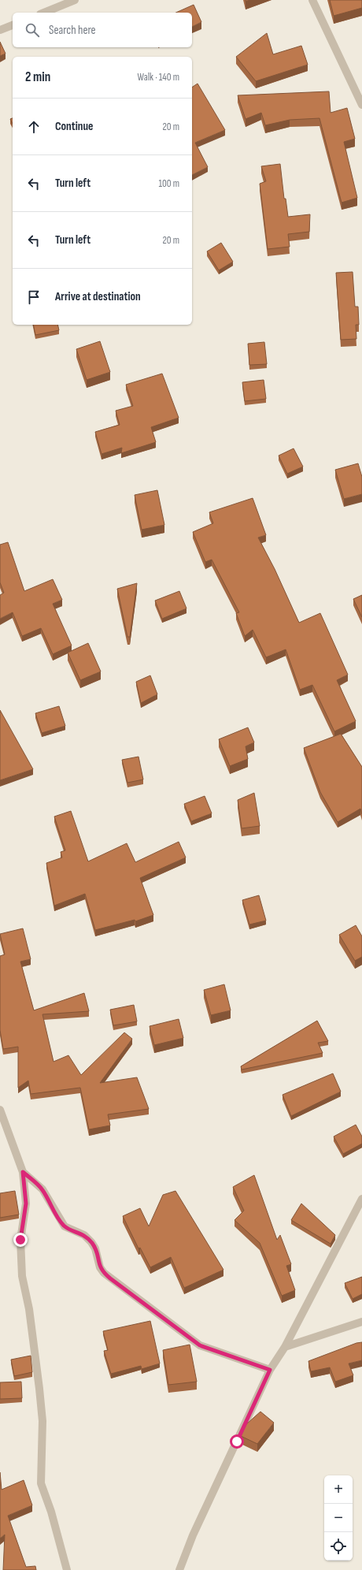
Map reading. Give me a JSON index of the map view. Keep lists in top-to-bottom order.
{
  "page": {
    "search": "Search here",
    "heading": ["2 min", "Walk · 140 m"],
    "list": [
      ["Continue", "20 m"],
      ["Turn left", "100 m"],
      ["Turn left", "20 m"],
      "Arrive at destination"
    ],
    "map_buttons": ["+", "−"]
  }
}
